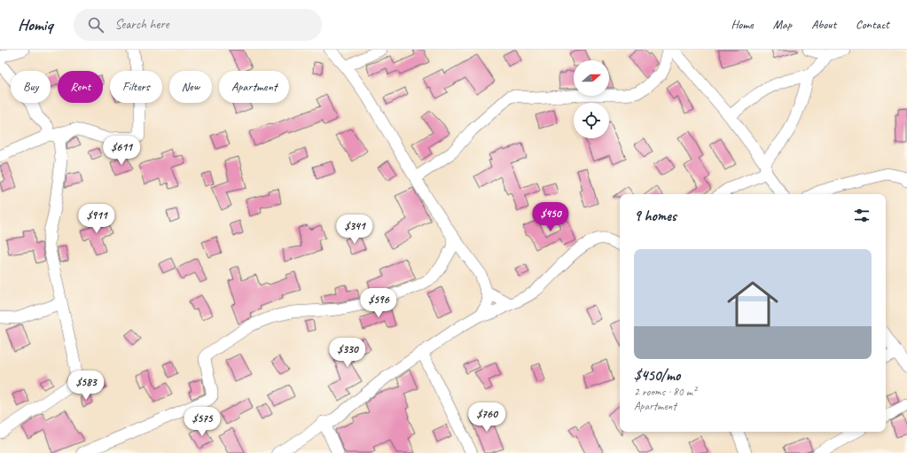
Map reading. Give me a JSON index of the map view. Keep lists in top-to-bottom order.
{
  "north": "right",
  "page": {
    "header": "Homiq",
    "search": "Search here",
    "nav": [
      "Home",
      "Map",
      "About",
      "Contact"
    ],
    "chip": [
      "Buy",
      "Rent",
      "Filters",
      "New",
      "Apartment"
    ],
    "price": [
      "$611",
      "$450",
      "$911",
      "$341",
      "$596",
      "$330",
      "$583",
      "$760",
      "$575"
    ],
    "heading": "9 homes",
    "list": [
      {
        "name": "$450/mo",
        "note": "2 rooms · 80 m² · Apartment"
      }
    ]
  }
}
